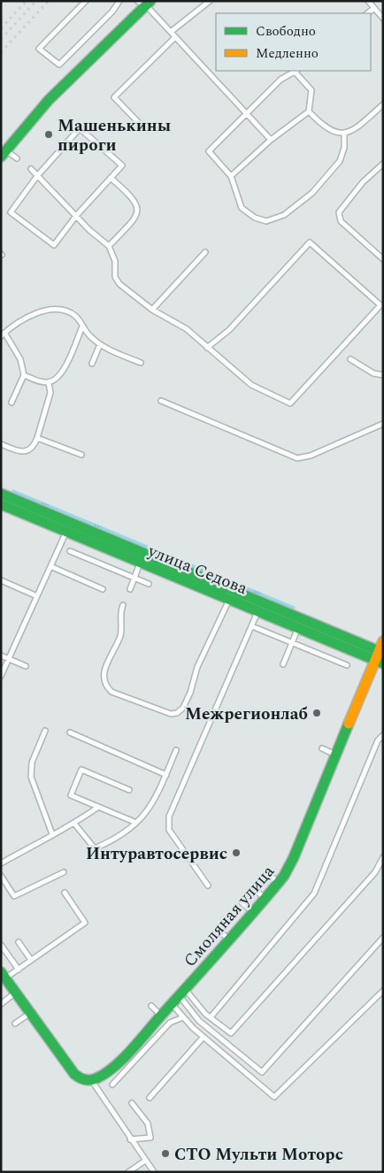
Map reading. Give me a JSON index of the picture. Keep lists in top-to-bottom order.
{
  "streets": {
    "street": ["улица Седова", "Смоляная улица"]
  },
  "crossings": [
    ["улица Седова", "Смоляная улица"]
  ],
  "places": [
    "Машенькины пироги",
    "Межрегионлаб",
    "Интуравтосервис",
    "СТО Мульти Моторс"
  ],
  "legend": ["Свободно", "Медленно"]
}
